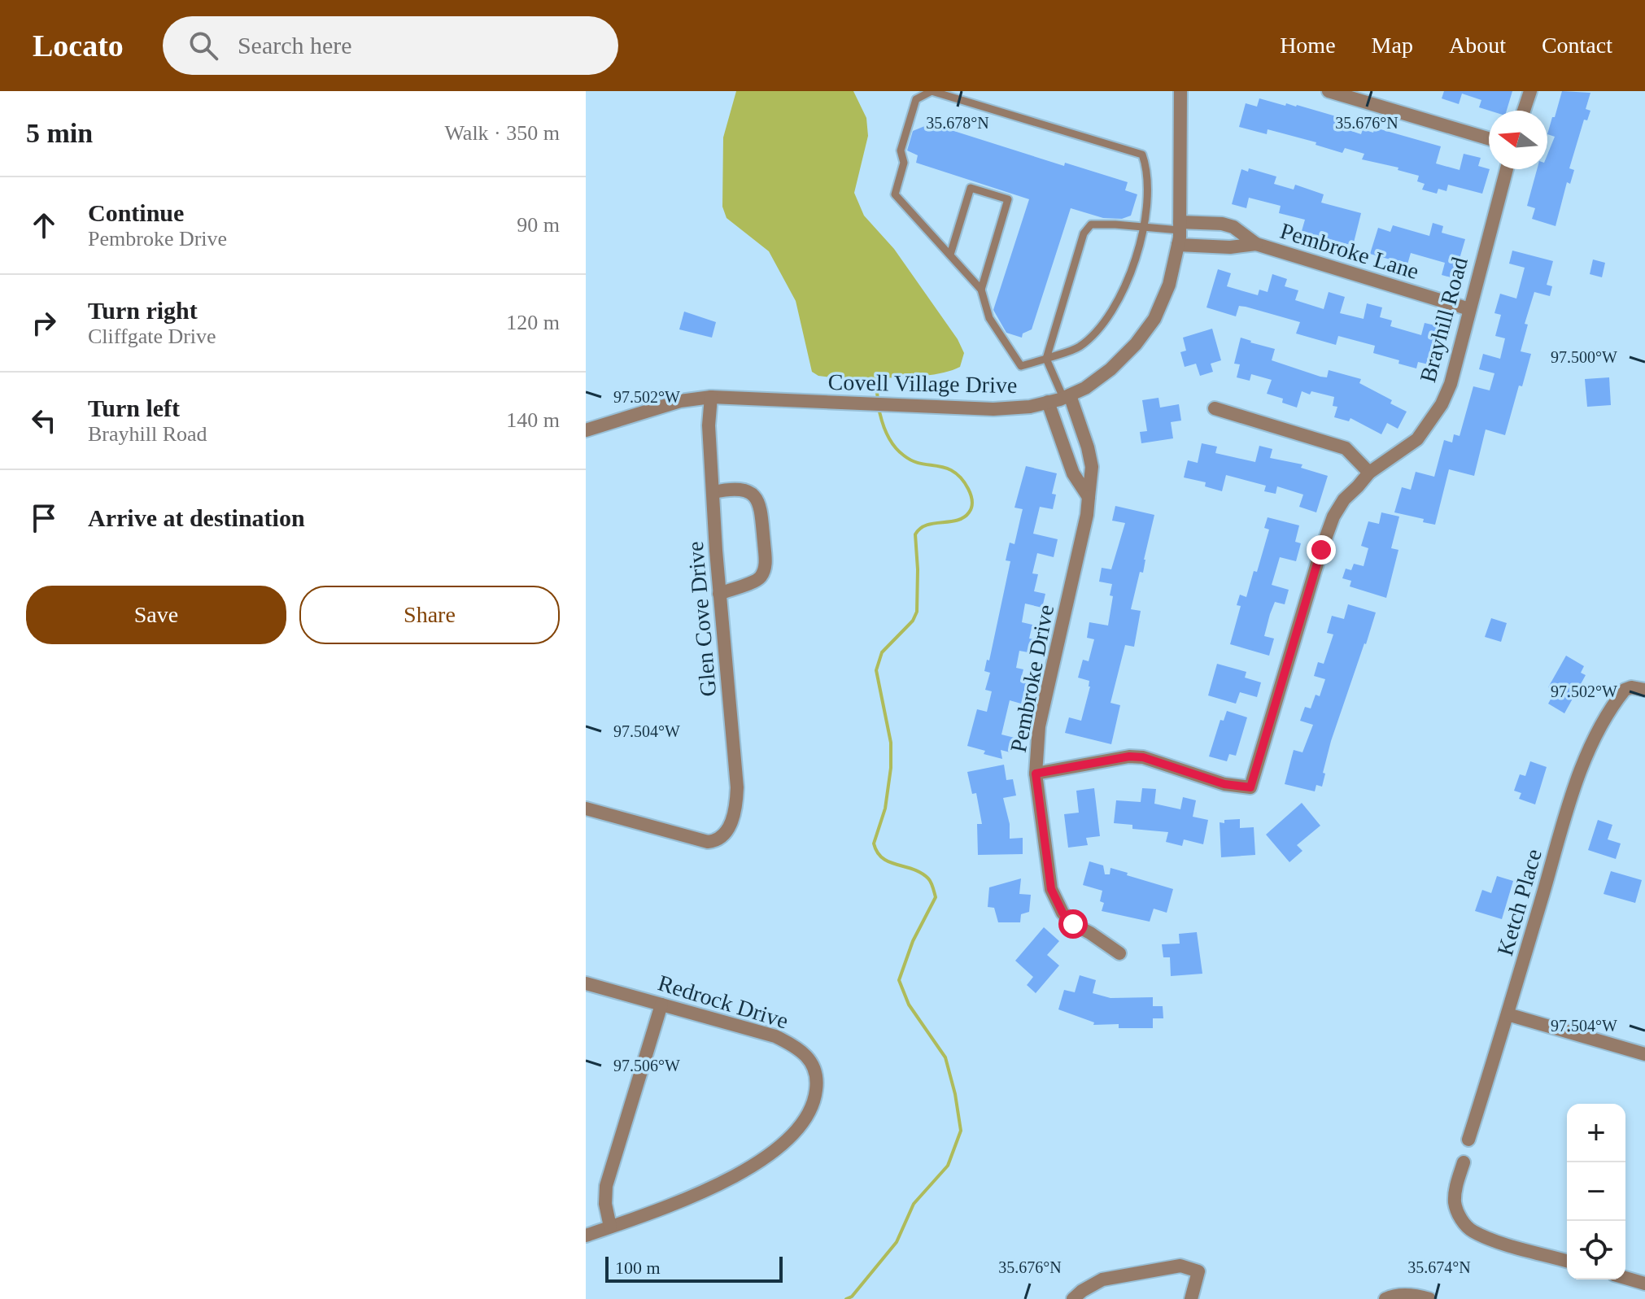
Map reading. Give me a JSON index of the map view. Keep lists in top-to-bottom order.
{
  "streets": {
    "street": [
      "Pembroke Lane",
      "Brayhill Road",
      "Covell Village Drive",
      "Glen Cove Drive",
      "Pembroke Drive",
      "Ketch Place",
      "Redrock Drive"
    ]
  },
  "crossings": [
    ["Pembroke Lane", "Brayhill Road"],
    ["Pembroke Lane", "Covell Village Drive"],
    ["Brayhill Road", "Pembroke Drive"],
    ["Covell Village Drive", "Glen Cove Drive"],
    ["Covell Village Drive", "Pembroke Drive"]
  ],
  "scale_bar": "100 m",
  "north": "left",
  "page": {
    "header": "Locato",
    "search": "Search here",
    "nav": [
      "Home",
      "Map",
      "About",
      "Contact"
    ],
    "heading": ["5 min", "Walk · 350 m"],
    "list": [
      ["Continue", "Pembroke Drive", "90 m"],
      ["Turn right", "Cliffgate Drive", "120 m"],
      ["Turn left", "Brayhill Road", "140 m"],
      "Arrive at destination"
    ],
    "buttons": ["Save", "Share"],
    "map_buttons": ["+", "−"],
    "scale": "100 m"
  },
  "coordinates": [
    "35.678°N",
    "35.676°N",
    "97.500°W",
    "97.502°W",
    "97.504°W",
    "97.506°W",
    "35.674°N"
  ]
}
